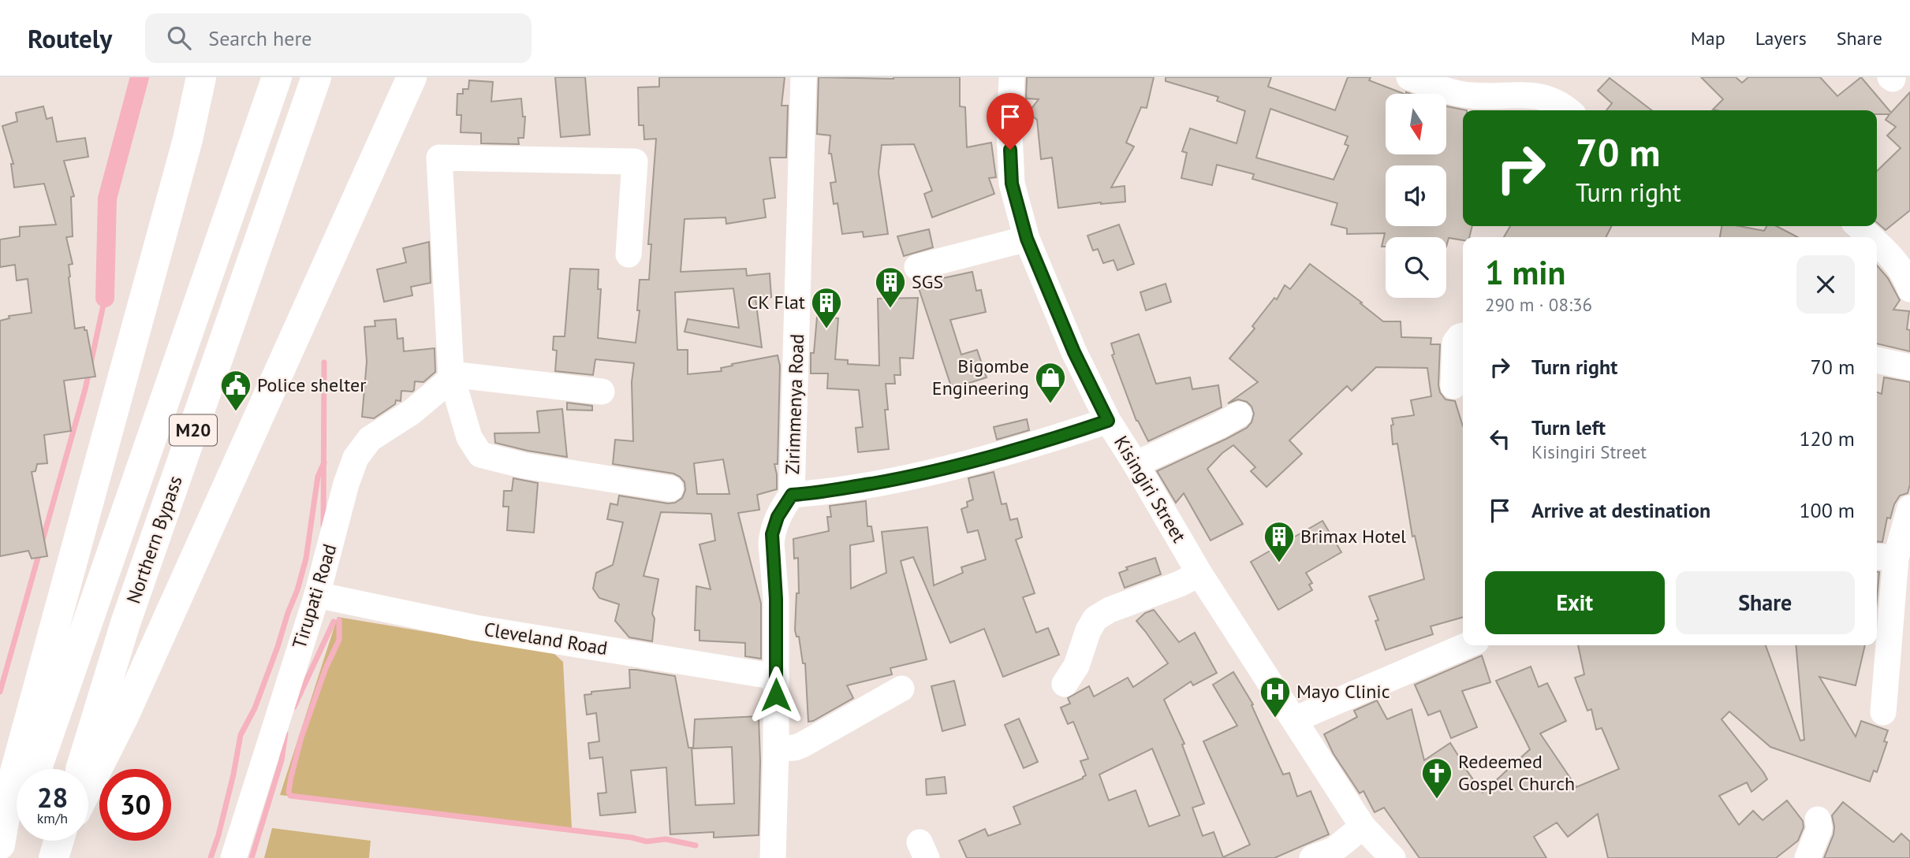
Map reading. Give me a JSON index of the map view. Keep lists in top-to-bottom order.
{
  "streets": {
    "highway": ["M20", "Northern Bypass"],
    "street": [
      "Zirimmenya Road",
      "Kisingiri Street",
      "Tirupati Road",
      "Cleveland Road"
    ]
  },
  "crossings": [
    ["Zirimmenya Road", "Cleveland Road"],
    ["Tirupati Road", "Cleveland Road"]
  ],
  "places": {
    "building": ["SGS", "CK Flat", "Brimax Hotel"],
    "shop": ["Bigombe Engineering"],
    "public building": ["Police shelter"],
    "hospital": ["Mayo Clinic"],
    "church": ["Redeemed Gospel Church"]
  },
  "north": "bottom",
  "page": {
    "header": "Routely",
    "search": "Search here",
    "nav": ["Map", "Layers", "Share"],
    "turn": ["70 m", "Turn right"],
    "heading": ["1 min", "290 m · 08:36"],
    "list": [
      {
        "name": "Turn right",
        "value": "70 m"
      },
      {
        "name": "Turn left",
        "note": "Kisingiri Street",
        "value": "120 m"
      },
      {
        "name": "Arrive at destination",
        "value": "100 m"
      }
    ],
    "buttons": ["Exit", "Share"],
    "speed": "28 km/h",
    "limit": "30"
  }
}
